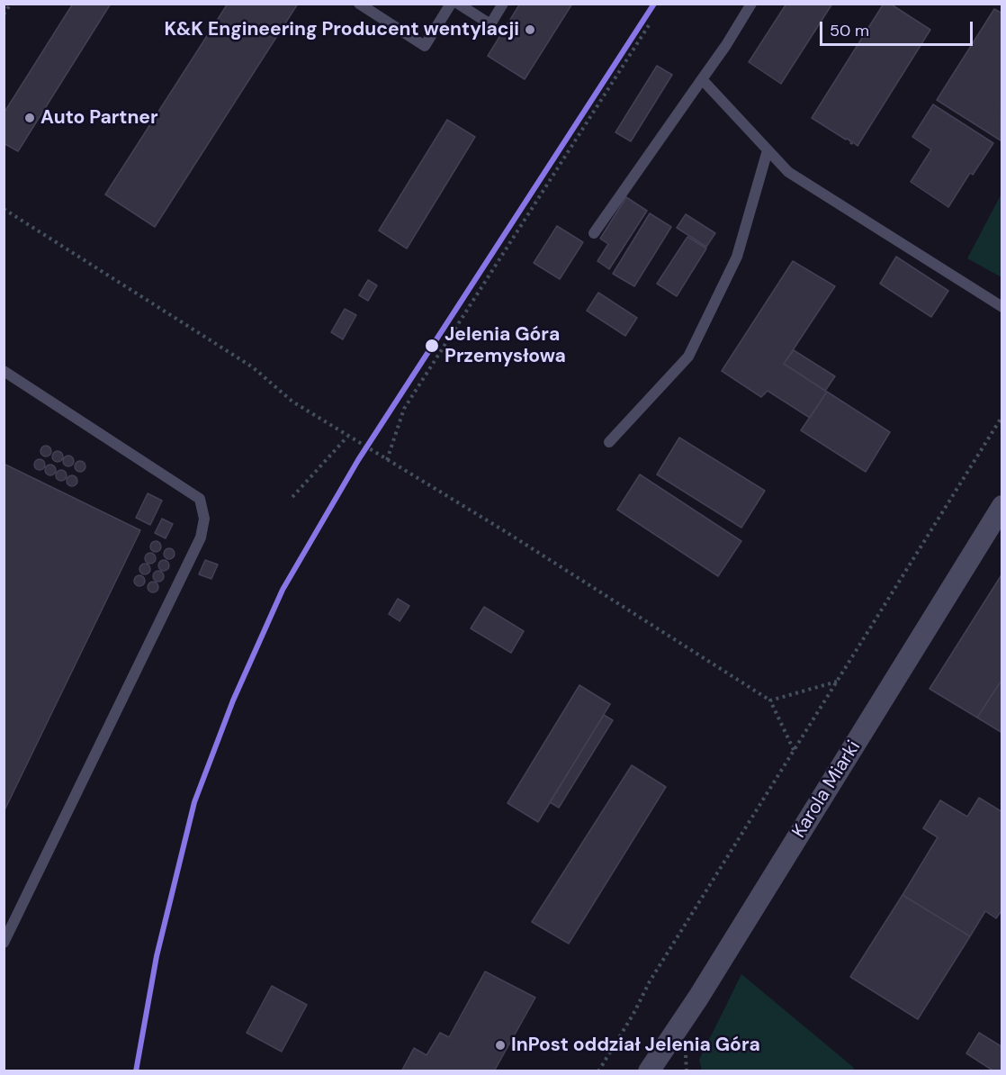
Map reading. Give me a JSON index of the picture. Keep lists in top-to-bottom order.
{
  "streets": {
    "street": ["Karola Miarki"]
  },
  "places": [
    "K&K Engineering Producent wentylacji",
    "Auto Partner",
    "Jelenia Góra Przemysłowa",
    "InPost oddział Jelenia Góra"
  ],
  "scale_bar": "50 m"
}
